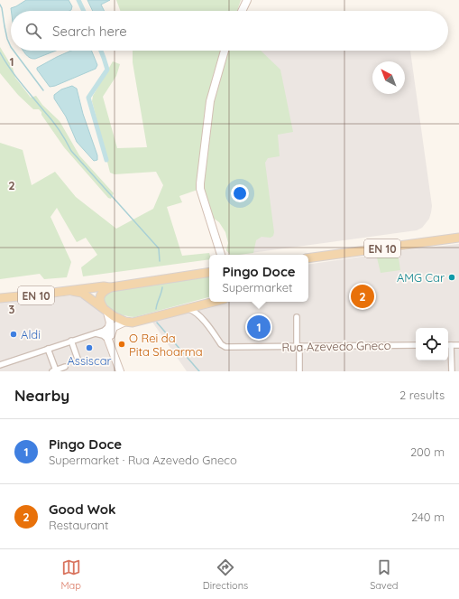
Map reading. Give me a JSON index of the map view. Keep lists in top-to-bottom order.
{
  "streets": {
    "main road": ["EN 10"],
    "street": ["Rua Azevedo Gneco"]
  },
  "places": [
    "AMG Car",
    "Aldi",
    "O Rei da Pita Shoarma",
    "Assiscar"
  ],
  "north": "top left",
  "page": {
    "search": "Search here",
    "popup": ["Pingo Doce", "Supermarket"],
    "pins": ["2", "1"],
    "heading": ["Nearby", "2 results"],
    "list": [
      {
        "mark": "1",
        "name": "Pingo Doce",
        "note": "Supermarket · Rua Azevedo Gneco",
        "value": "200 m"
      },
      {
        "mark": "2",
        "name": "Good Wok",
        "note": "Restaurant",
        "value": "240 m"
      }
    ],
    "nav": ["Map", "Directions", "Saved"]
  },
  "grid": {
    "rows": ["1", "2", "3"]
  }
}
